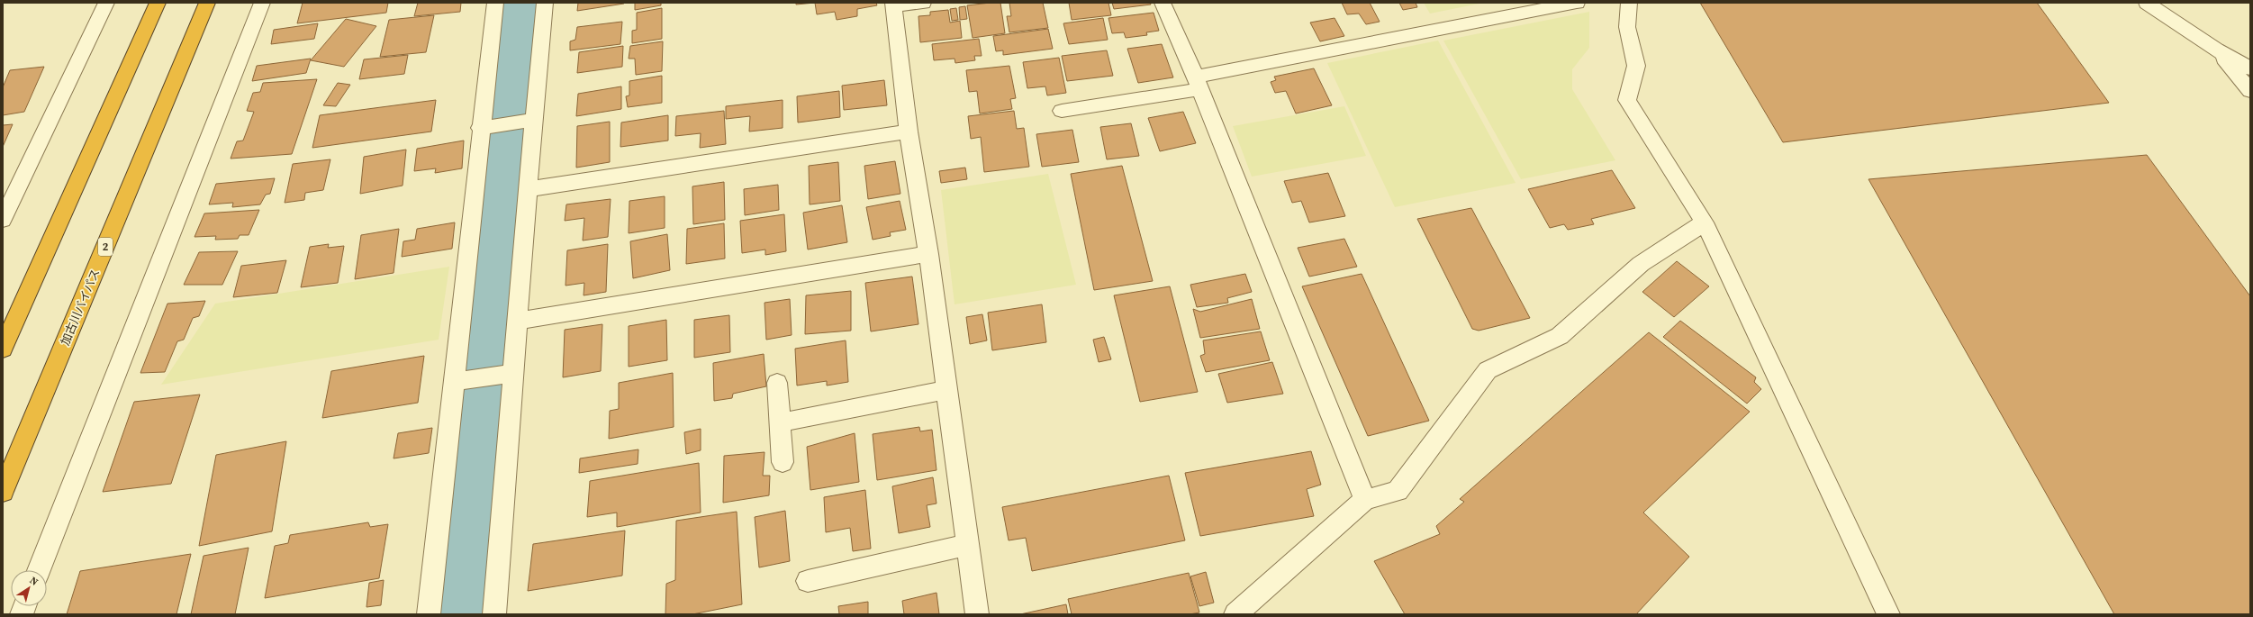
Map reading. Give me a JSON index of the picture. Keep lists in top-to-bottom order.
{
  "streets": {
    "highway": ["2", "加古川バイパス"]
  },
  "north": "top right"
}
